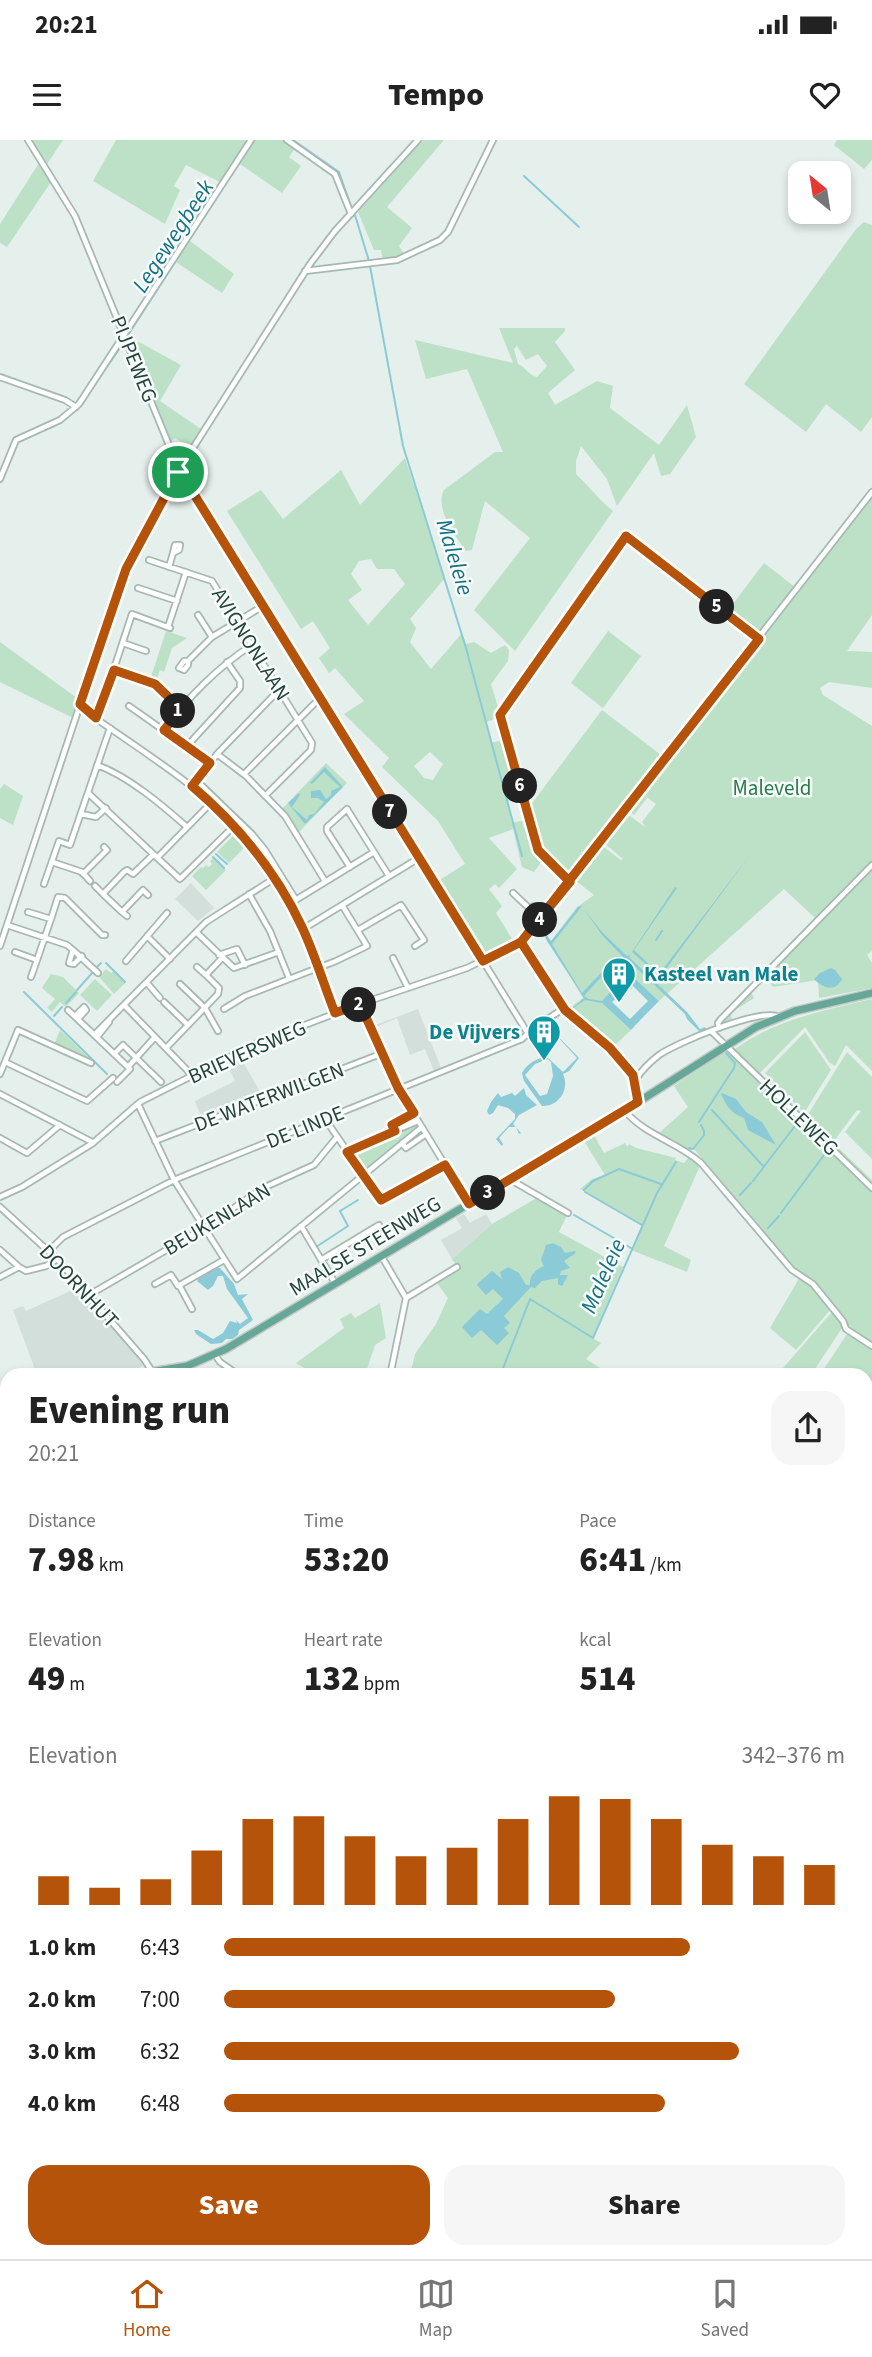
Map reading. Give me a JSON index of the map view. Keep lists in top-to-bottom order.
{
  "streets": {
    "main road": ["MAALSE STEENWEG"],
    "street": [
      "PIJPEWEG",
      "AVIGNONLAAN",
      "BRIEVERSWEG",
      "DE WATERWILGEN",
      "HOLLEWEG",
      "DE LINDE",
      "BEUKENLAAN",
      "DOORNHUT"
    ]
  },
  "crossings": [
    ["PIJPEWEG", "BRIEVERSWEG"],
    ["PIJPEWEG", "DE LINDE"],
    ["HOLLEWEG", "MAALSE STEENWEG"],
    ["DE LINDE", "DOORNHUT"],
    ["BEUKENLAAN", "DOORNHUT"]
  ],
  "water": ["Legewegbeek", "Maleleie"],
  "parks": ["Maleveld"],
  "places": {
    "building": ["Kasteel van Male", "De Vijvers"]
  },
  "north": "top left",
  "page": {
    "status": "20:21",
    "header": "Tempo",
    "pins": [
      "5",
      "1",
      "6",
      "7",
      "4",
      "2",
      "3"
    ],
    "heading": ["Evening run", "20:21"],
    "stats": [
      ["Distance", "7.98 km"],
      ["Time", "53:20"],
      ["Pace", "6:41 /km"],
      ["Elevation", "49 m"],
      ["Heart rate", "132 bpm"],
      ["kcal", "514"]
    ],
    "chart": ["Elevation", "342–376 m"],
    "list": [
      {
        "name": "1.0 km",
        "note": "6:43"
      },
      {
        "name": "2.0 km",
        "note": "7:00"
      },
      {
        "name": "3.0 km",
        "note": "6:32"
      },
      {
        "name": "4.0 km",
        "note": "6:48"
      }
    ],
    "buttons": ["Save", "Share"],
    "tabs": ["Home", "Map", "Saved"]
  }
}
